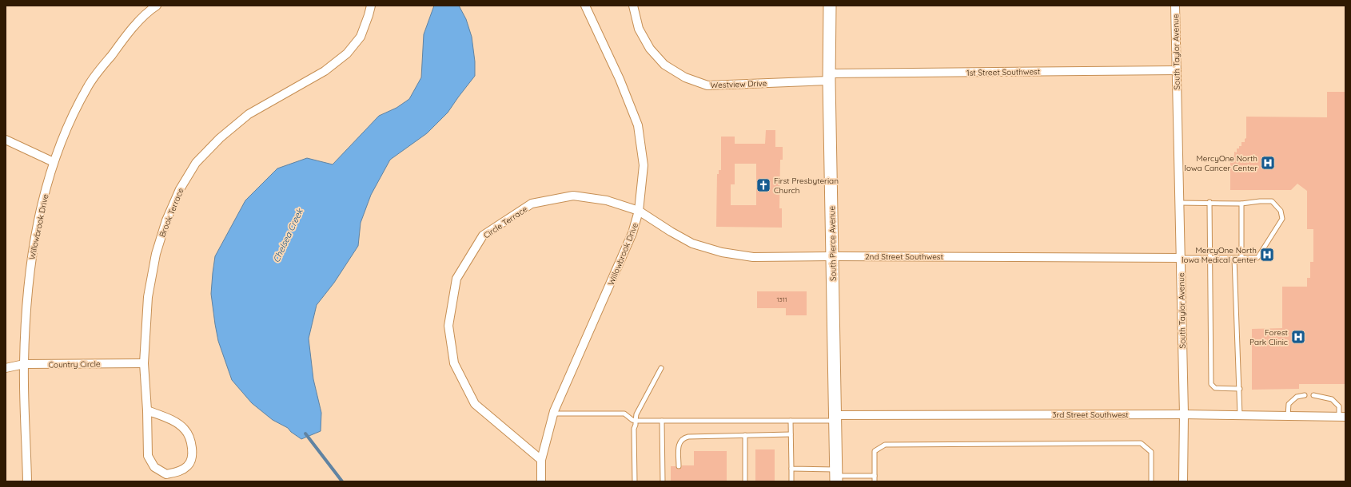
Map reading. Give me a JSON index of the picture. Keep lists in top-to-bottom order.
{
  "streets": {
    "main road": ["South Pierce Avenue"],
    "street": [
      "South Taylor Avenue",
      "1st Street Southwest",
      "Westview Drive",
      "Brook Terrace",
      "Circle Terrace",
      "Willowbrook Drive",
      "2nd Street Southwest",
      "Country Circle",
      "3rd Street Southwest"
    ]
  },
  "crossings": [
    ["South Taylor Avenue", "1st Street Southwest"],
    ["South Taylor Avenue", "2nd Street Southwest"],
    ["South Taylor Avenue", "3rd Street Southwest"],
    ["1st Street Southwest", "Westview Drive"],
    ["1st Street Southwest", "South Pierce Avenue"],
    ["Westview Drive", "South Pierce Avenue"],
    ["Brook Terrace", "Country Circle"],
    ["Circle Terrace", "Willowbrook Drive"],
    ["Circle Terrace", "2nd Street Southwest"],
    ["Willowbrook Drive", "2nd Street Southwest"],
    ["Willowbrook Drive", "Country Circle"],
    ["South Pierce Avenue", "2nd Street Southwest"],
    ["South Pierce Avenue", "3rd Street Southwest"]
  ],
  "water": ["Chelsea Creek"],
  "places": {
    "hospital": ["MercyOne North Iowa Cancer Center", "MercyOne North Iowa Medical Center", "Forest Park Clinic"],
    "church": ["First Presbyterian Church"]
  },
  "house_numbers": ["1311"]
}
